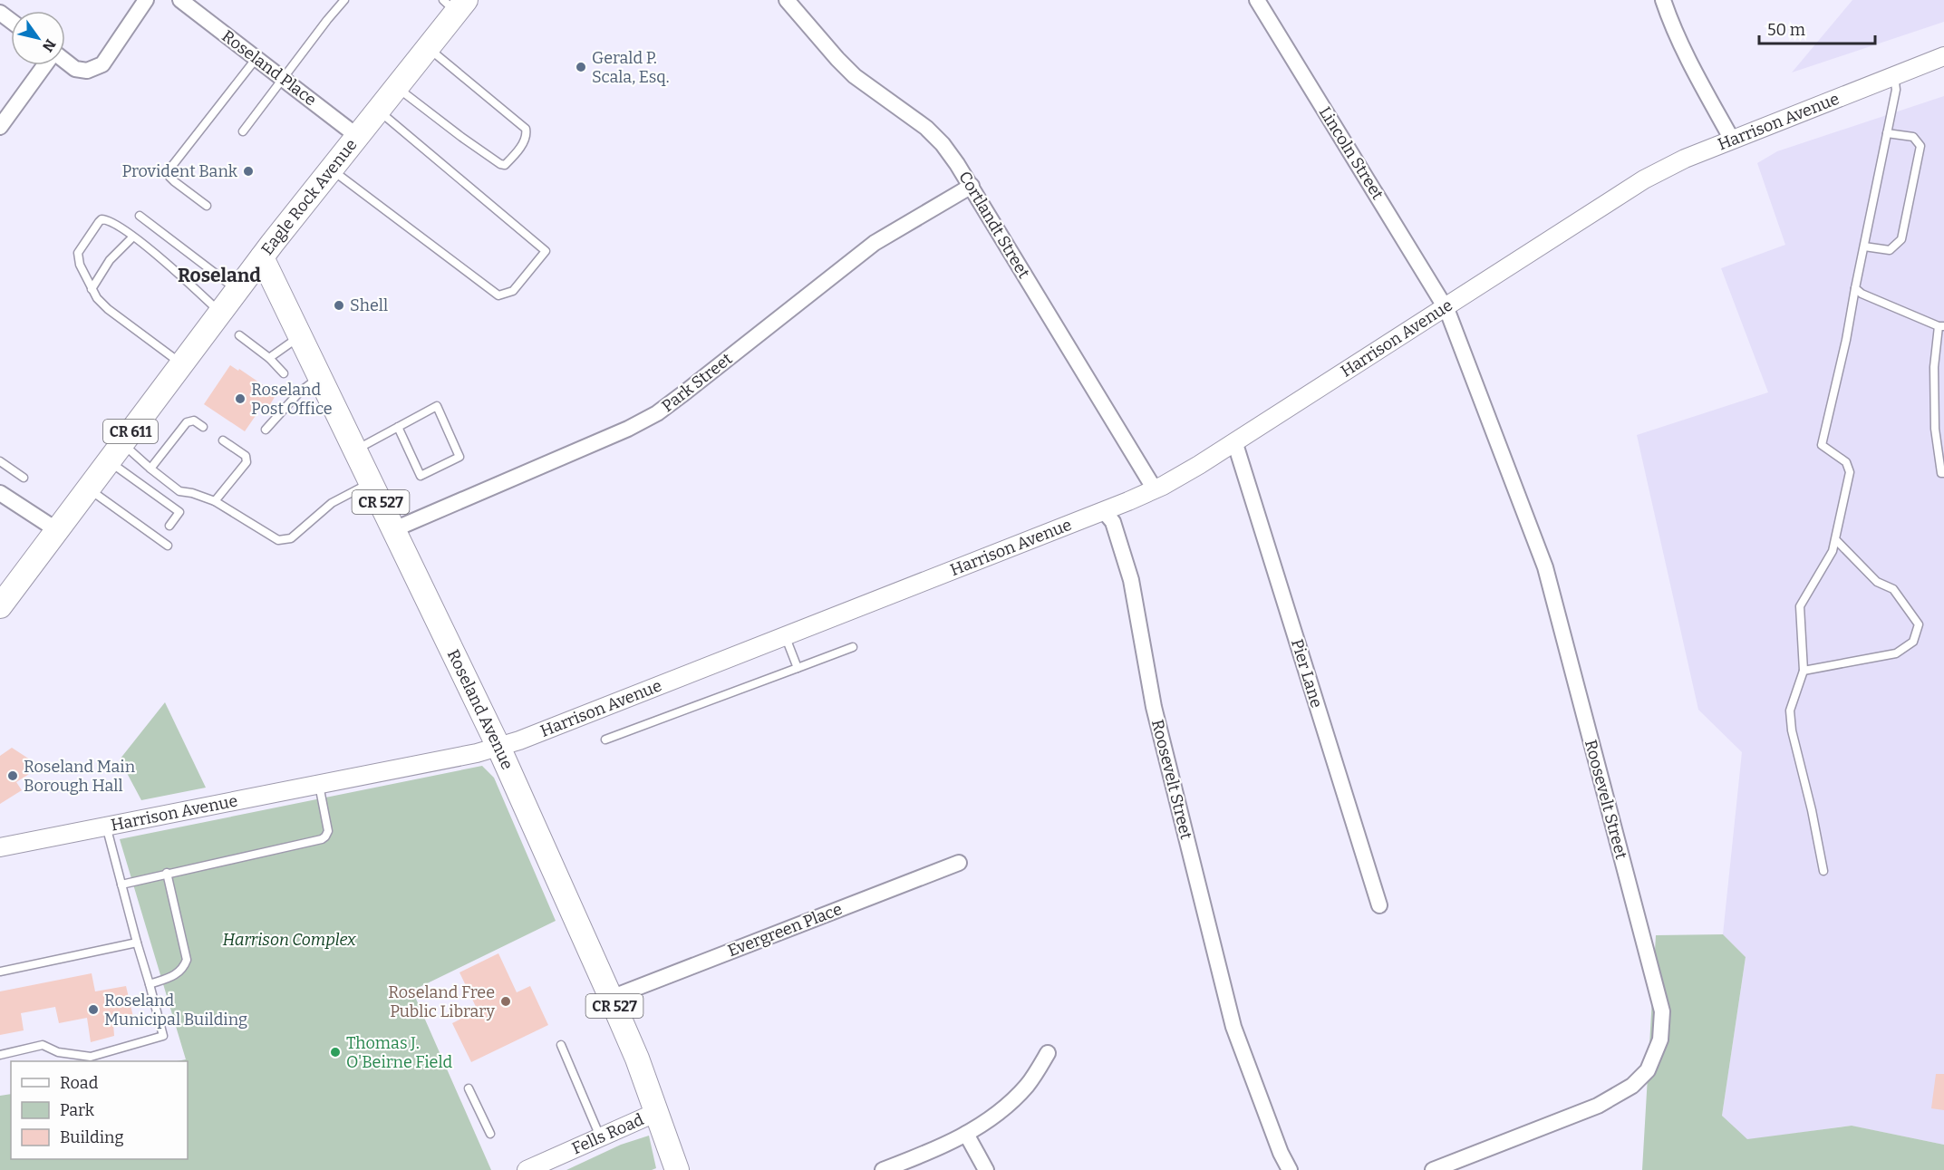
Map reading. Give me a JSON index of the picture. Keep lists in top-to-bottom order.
{
  "streets": {
    "main road": [
      "Eagle Rock Avenue",
      "CR 611",
      "CR 527",
      "Roseland Avenue"
    ],
    "street": [
      "Roseland Place",
      "Harrison Avenue",
      "Lincoln Street",
      "Cortlandt Street",
      "Park Street",
      "Pier Lane",
      "Roosevelt Street",
      "Evergreen Place",
      "Fells Road"
    ]
  },
  "crossings": [
    ["Roseland Place", "Eagle Rock Avenue"],
    ["Harrison Avenue", "Lincoln Street"],
    ["Harrison Avenue", "Cortlandt Street"],
    ["Harrison Avenue", "Pier Lane"],
    ["Harrison Avenue", "Roseland Avenue"],
    ["Harrison Avenue", "Roosevelt Street"],
    ["Lincoln Street", "Roosevelt Street"],
    ["Eagle Rock Avenue", "Roseland Avenue"],
    ["Cortlandt Street", "Park Street"],
    ["Park Street", "Roseland Avenue"],
    ["Roseland Avenue", "Evergreen Place"],
    ["Roseland Avenue", "Fells Road"]
  ],
  "districts": ["Roseland"],
  "parks": ["Harrison Complex"],
  "places": [
    "Gerald P. Scala, Esq.",
    "Provident Bank",
    "Shell",
    "Roseland Post Office",
    "Roseland Main Borough Hall",
    "Roseland Free Public Library",
    "Roseland Municipal Building",
    "Thomas J. O'Beirne Field"
  ],
  "legend": ["Road", "Park", "Building"],
  "scale_bar": "50 m",
  "north": "bottom right"
}
